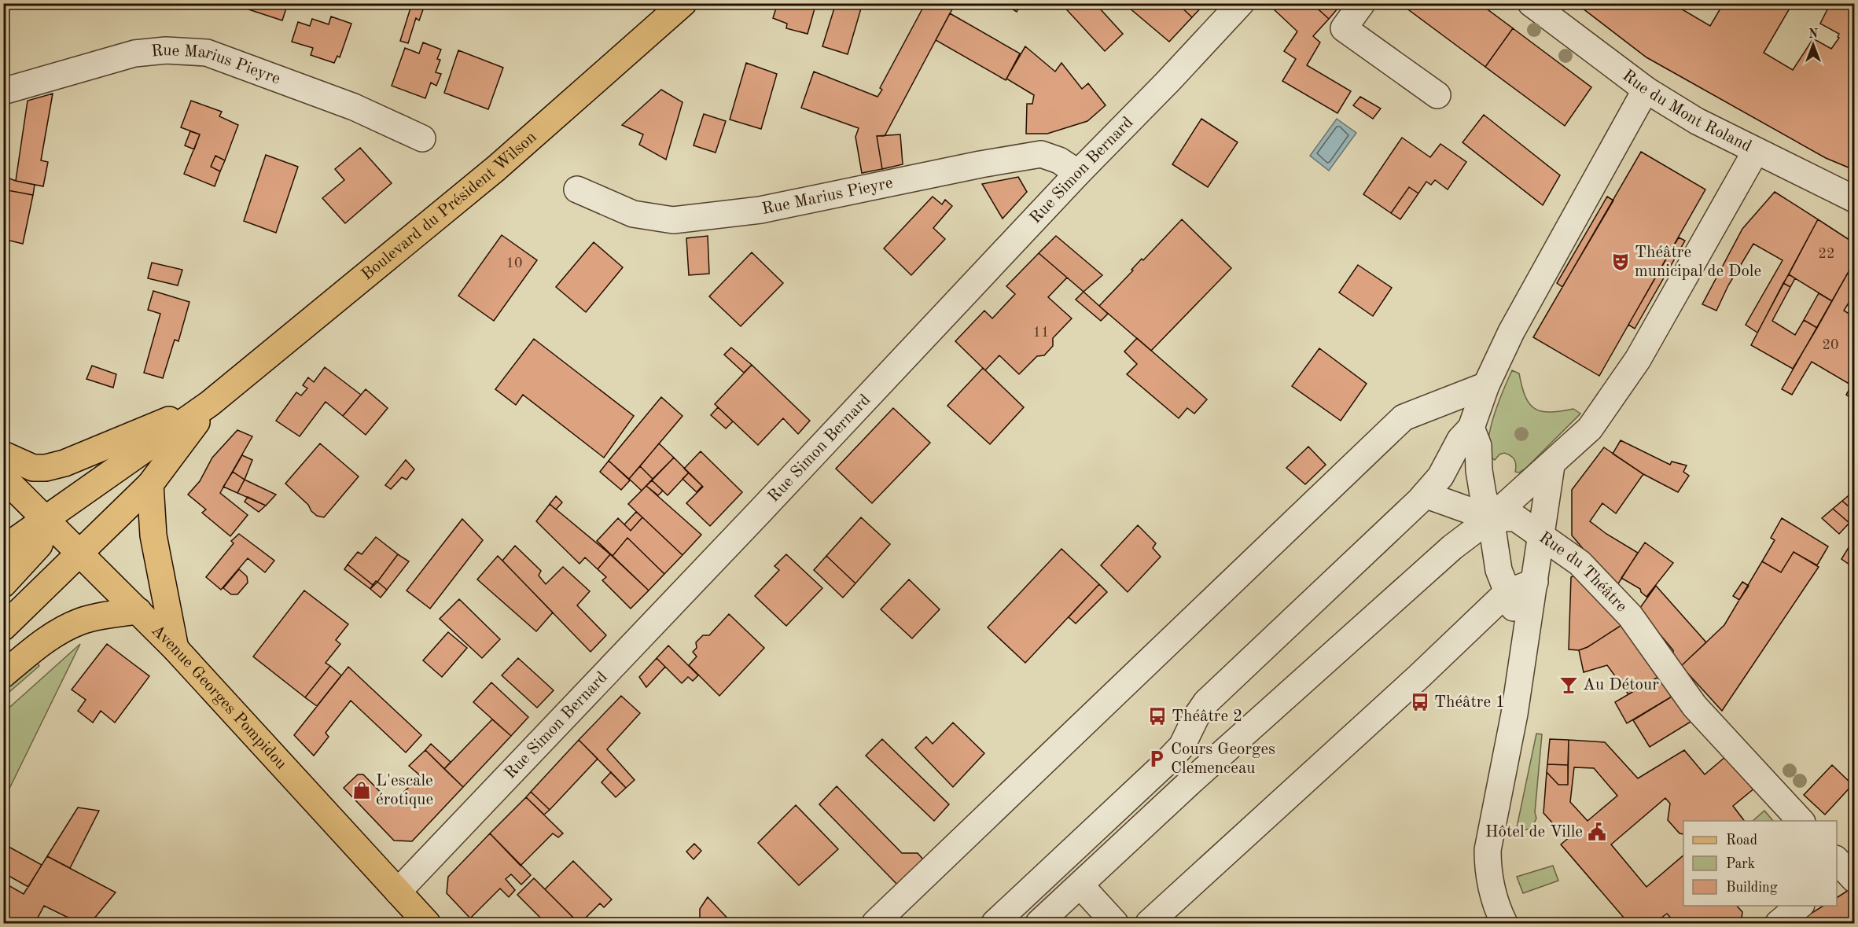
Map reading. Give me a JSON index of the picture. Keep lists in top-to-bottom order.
{
  "streets": {
    "main road": ["Boulevard du Président Wilson", "Avenue Georges Pompidou"],
    "street": [
      "Rue Marius Pieyre",
      "Rue du Mont Roland",
      "Rue Simon Bernard",
      "Rue du Théâtre"
    ]
  },
  "crossings": [
    ["Rue Marius Pieyre", "Rue Simon Bernard"],
    ["Rue Simon Bernard", "Avenue Georges Pompidou"],
    ["Boulevard du Président Wilson", "Avenue Georges Pompidou"]
  ],
  "places": {
    "theatre": ["Théâtre municipal de Dole"],
    "bar": ["Au Détour"],
    "bus stop": ["Théâtre 1", "Théâtre 2"],
    "parking": ["Cours Georges Clemenceau"],
    "shop": ["L'escale érotique"],
    "public building": ["Hôtel de Ville"]
  },
  "house_numbers": [
    "22",
    "10",
    "11",
    "20"
  ],
  "legend": ["Road", "Park", "Building"],
  "north": "top"
}
